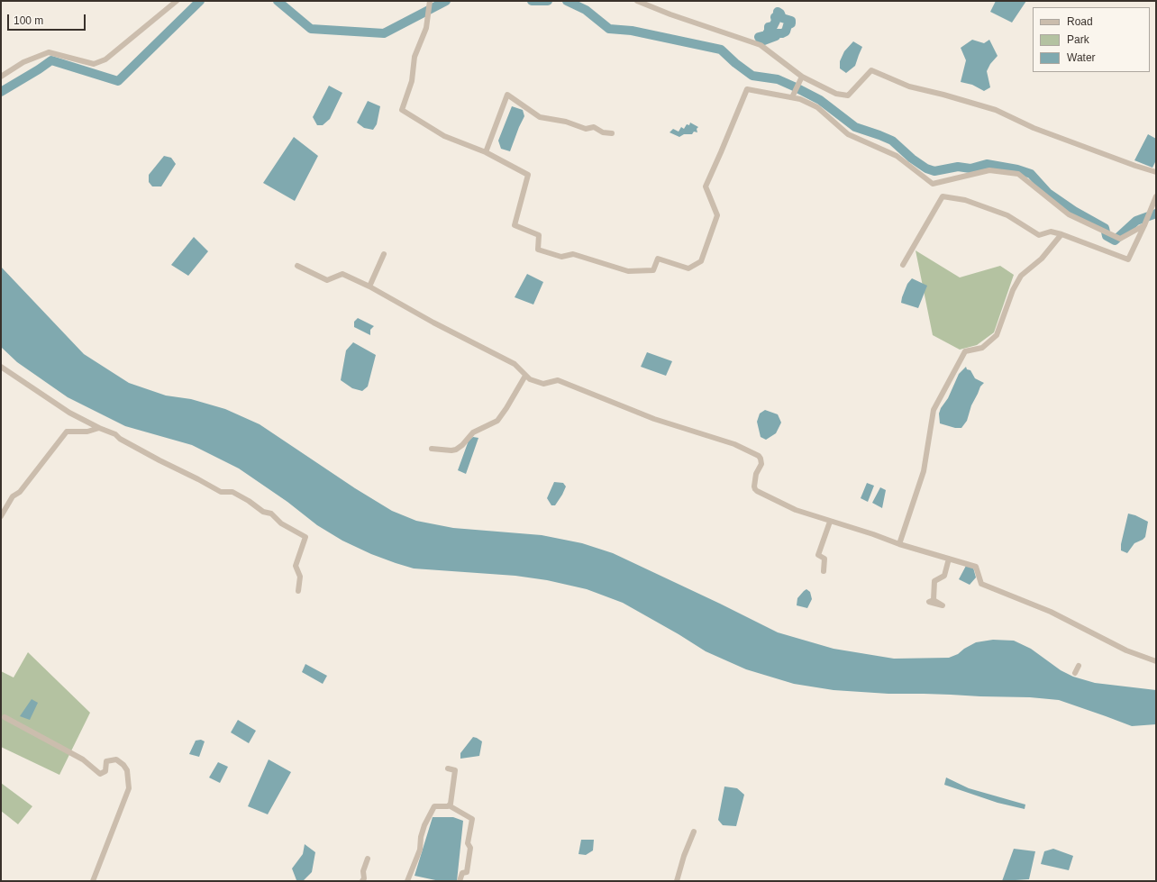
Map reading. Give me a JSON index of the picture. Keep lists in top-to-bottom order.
{
  "legend": ["Road", "Park", "Water"],
  "scale_bar": "100 m"
}
